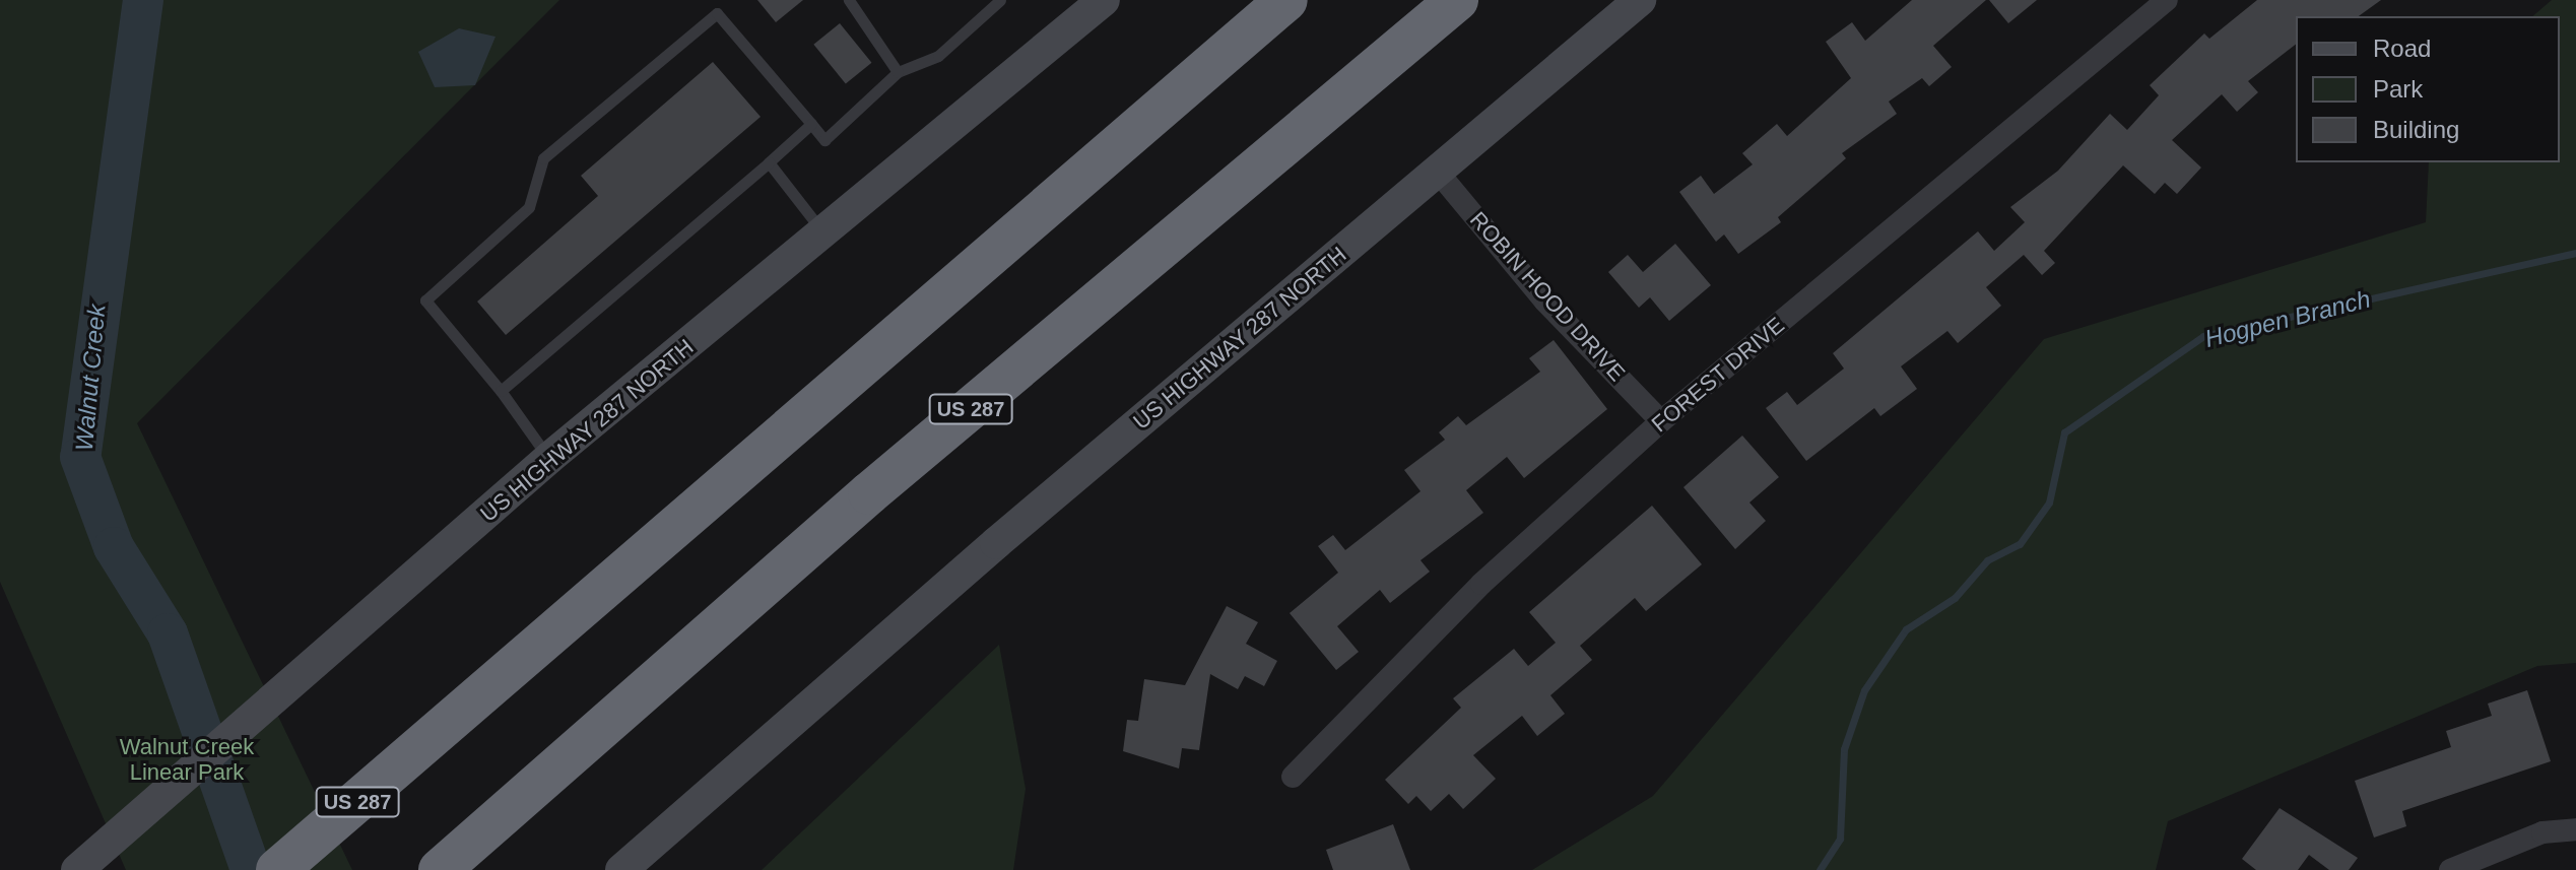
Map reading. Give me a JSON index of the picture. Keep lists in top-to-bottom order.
{
  "streets": {
    "highway": ["US 287"],
    "main road": ["US HIGHWAY 287 NORTH"],
    "street": ["ROBIN HOOD DRIVE", "FOREST DRIVE"]
  },
  "crossings": [
    ["ROBIN HOOD DRIVE", "US HIGHWAY 287 NORTH"],
    ["ROBIN HOOD DRIVE", "FOREST DRIVE"]
  ],
  "water": ["Hogpen Branch", "Walnut Creek"],
  "parks": ["Walnut Creek Linear Park"],
  "legend": ["Road", "Park", "Building"]
}
